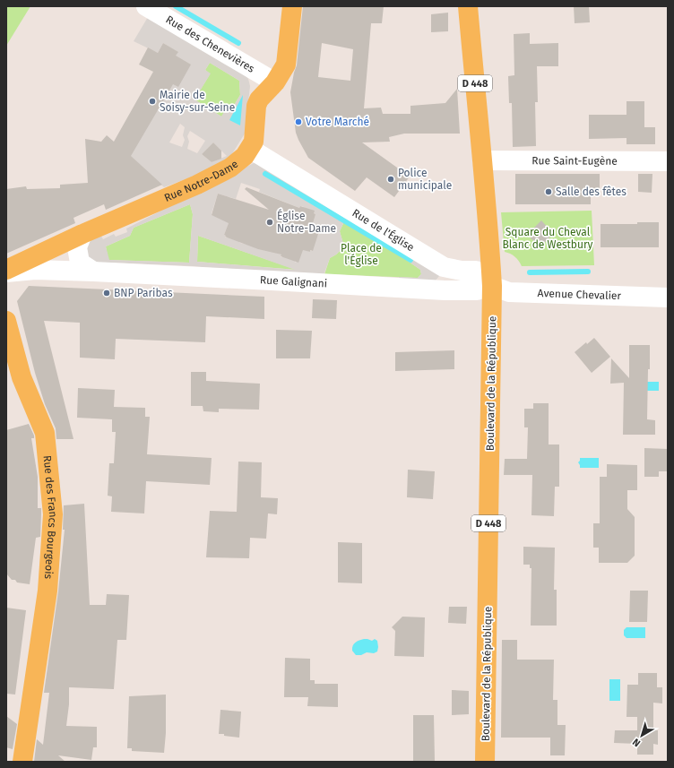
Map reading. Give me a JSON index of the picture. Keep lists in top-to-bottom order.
{
  "streets": {
    "main road": [
      "D 448",
      "Rue Notre-Dame",
      "Boulevard de la République",
      "Rue des Francs Bourgeois"
    ],
    "street": [
      "Rue des Chenevières",
      "Rue Saint-Eugène",
      "Rue de l'Église",
      "Rue Galignani",
      "Avenue Chevalier"
    ]
  },
  "crossings": [
    ["Rue des Chenevières", "Rue Notre-Dame"],
    ["Rue Saint-Eugène", "Boulevard de la République"],
    ["Rue Notre-Dame", "Rue de l'Église"],
    ["Rue de l'Église", "Rue Galignani"],
    ["Rue de l'Église", "Avenue Chevalier"],
    ["Rue de l'Église", "Boulevard de la République"],
    ["Rue Galignani", "Avenue Chevalier"],
    ["Rue Galignani", "Boulevard de la République"],
    ["Avenue Chevalier", "Boulevard de la République"]
  ],
  "parks": ["Square du Cheval Blanc de Westbury", "Place de l'Église"],
  "places": [
    "Mairie de Soisy-sur-Seine",
    "Votre Marché",
    "Police municipale",
    "Salle des fêtes",
    "Église Notre-Dame",
    "BNP Paribas"
  ],
  "north": "bottom left"
}
